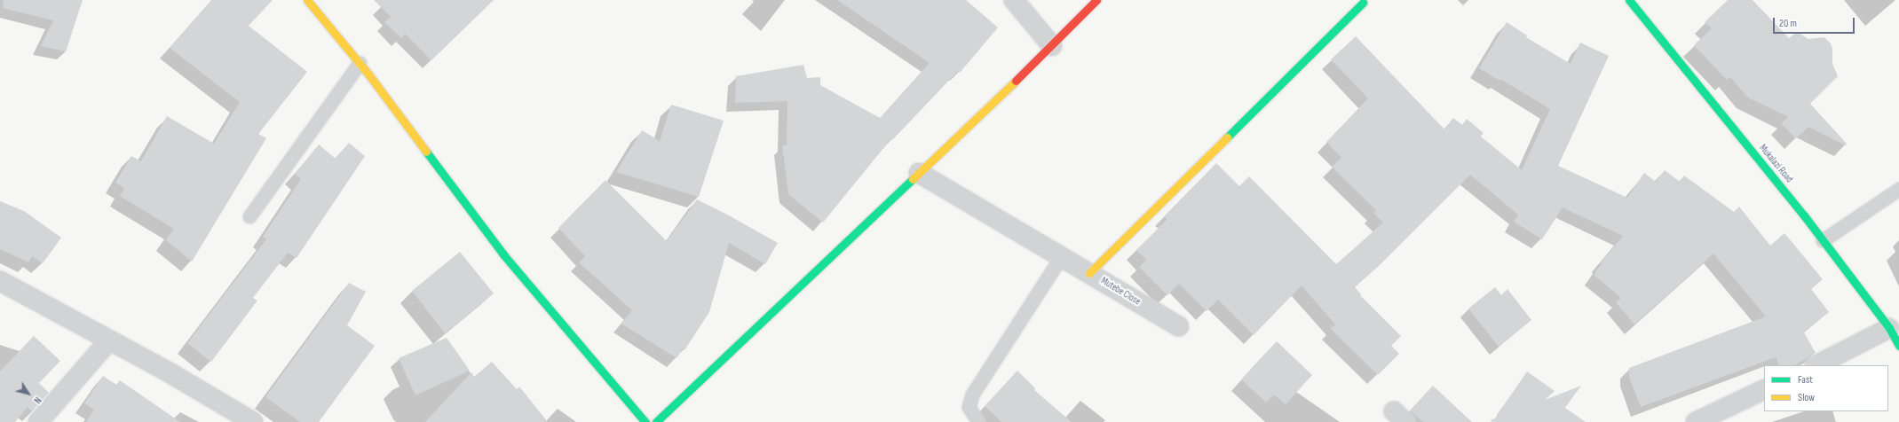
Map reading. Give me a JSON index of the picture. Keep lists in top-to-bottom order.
{
  "streets": {
    "street": ["Mukalazi Road", "Mutebe Close"]
  },
  "legend": ["Fast", "Slow"],
  "scale_bar": "20 m",
  "north": "bottom right"
}
